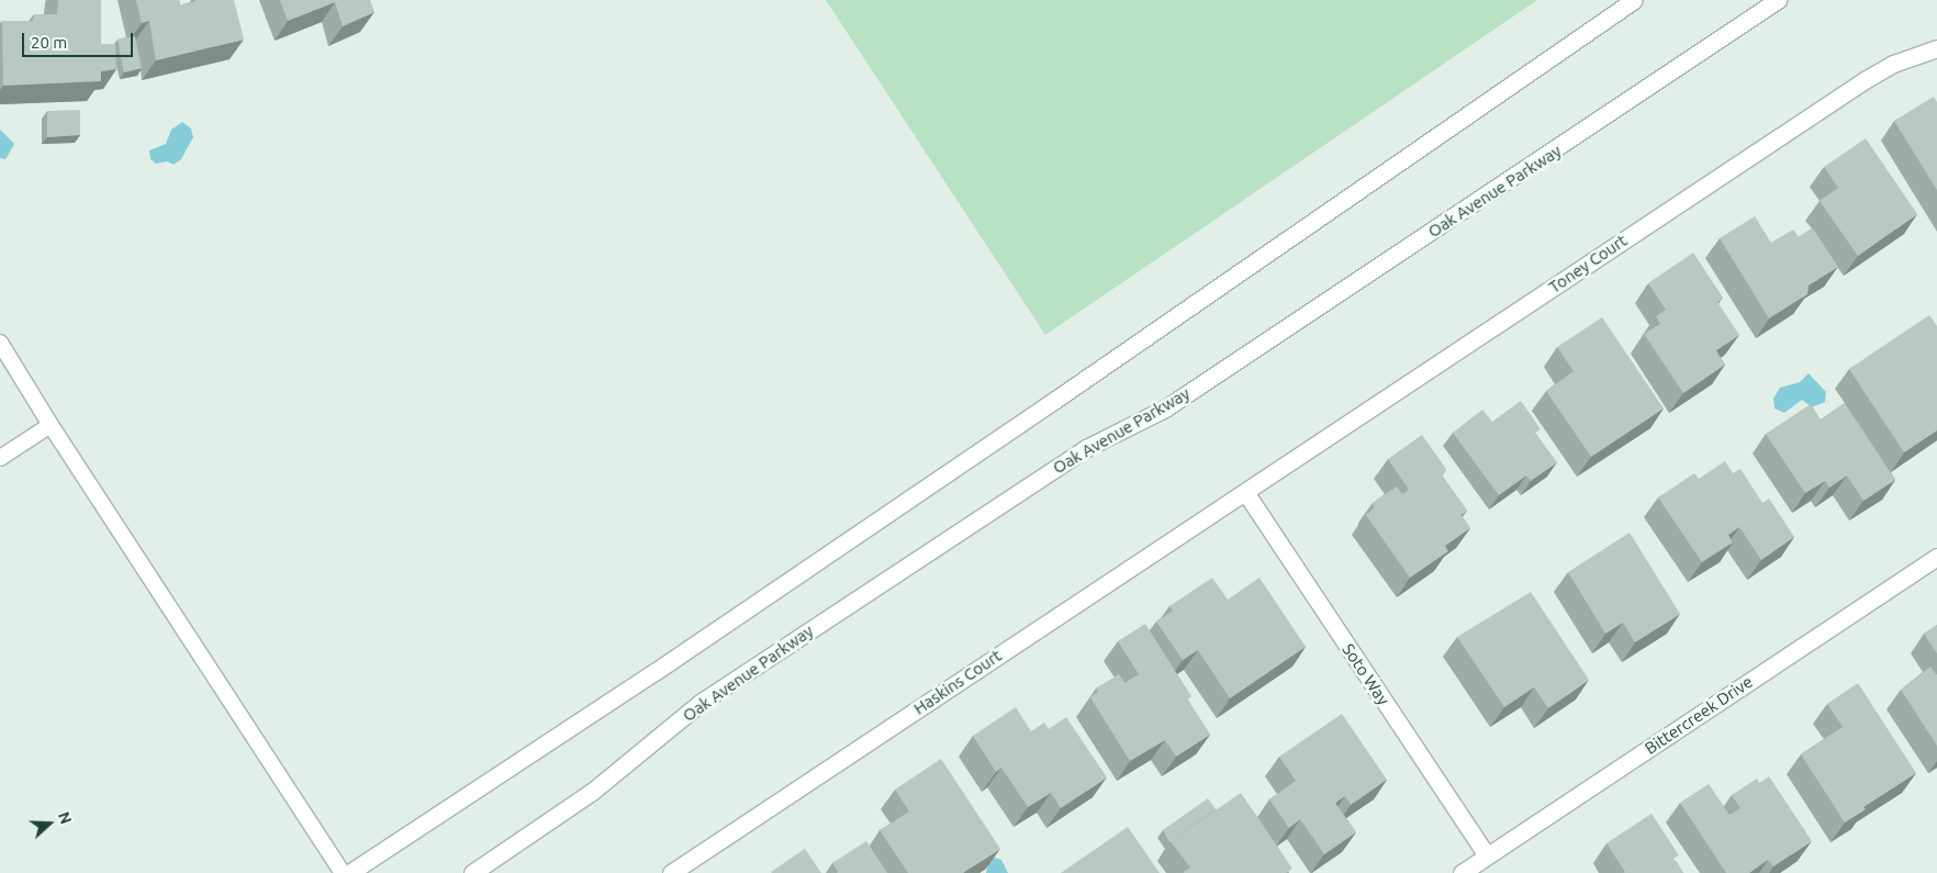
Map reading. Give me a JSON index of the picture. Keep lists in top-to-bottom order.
{
  "streets": {
    "street": [
      "Oak Avenue Parkway",
      "Toney Court",
      "Soto Way",
      "Haskins Court",
      "Bittercreek Drive"
    ]
  },
  "crossings": [
    ["Toney Court", "Soto Way"],
    ["Toney Court", "Haskins Court"],
    ["Soto Way", "Haskins Court"],
    ["Soto Way", "Bittercreek Drive"]
  ],
  "scale_bar": "20 m",
  "north": "right"
}
